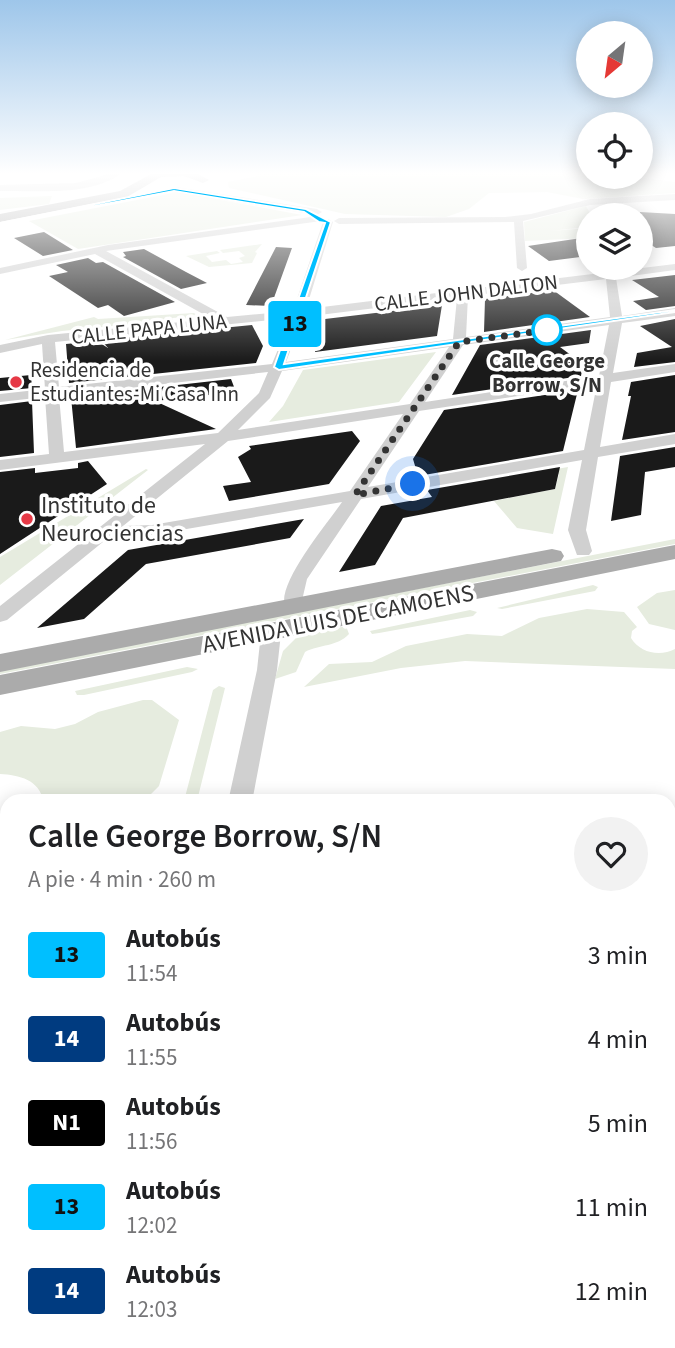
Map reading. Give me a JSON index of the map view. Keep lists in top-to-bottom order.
{
  "streets": {
    "main road": ["AVENIDA LUIS DE CAMOENS"],
    "street": ["CALLE JOHN DALTON", "CALLE PAPA LUNA"]
  },
  "crossings": [
    ["CALLE JOHN DALTON", "CALLE PAPA LUNA"]
  ],
  "places": ["Calle George Borrow, S/N", "Residencia de Estudiantes-Mi Casa Inn", "Instituto de Neurociencias"],
  "lines": ["bus line 13"],
  "north": "bottom left",
  "page": {
    "on_map": "13",
    "heading": ["Calle George Borrow, S/N", "A pie · 4 min · 260 m"],
    "list": [
      {
        "mark": "13",
        "name": "Autobús",
        "note": "11:54",
        "value": "3 min"
      },
      {
        "mark": "14",
        "name": "Autobús",
        "note": "11:55",
        "value": "4 min"
      },
      {
        "mark": "N1",
        "name": "Autobús",
        "note": "11:56",
        "value": "5 min"
      },
      {
        "mark": "13",
        "name": "Autobús",
        "note": "12:02",
        "value": "11 min"
      },
      {
        "mark": "14",
        "name": "Autobús",
        "note": "12:03",
        "value": "12 min"
      }
    ]
  }
}
